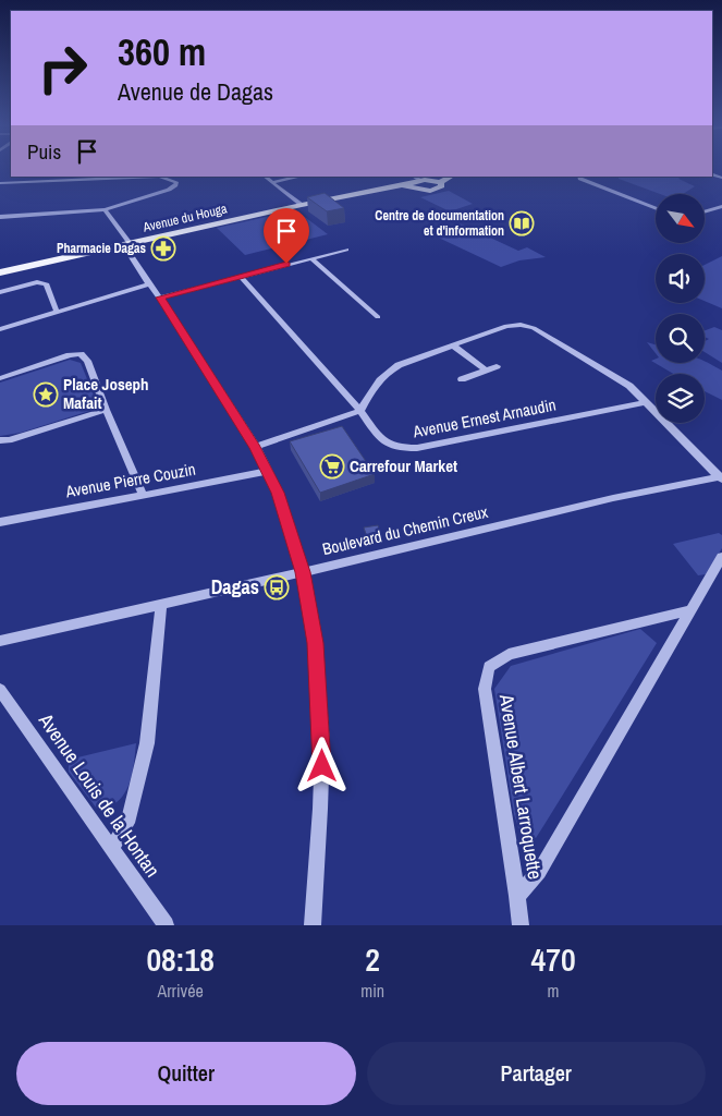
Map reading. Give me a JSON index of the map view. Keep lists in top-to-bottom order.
{
  "streets": {
    "main road": ["Avenue du Houga"],
    "street": [
      "Avenue Ernest Arnaudin",
      "Avenue Pierre Couzin",
      "Boulevard du Chemin Creux",
      "Avenue Albert Larroquette",
      "Avenue Louis de la Hontan"
    ]
  },
  "places": {
    "library": ["Centre de documentation et d'information"],
    "pharmacy": ["Pharmacie Dagas"],
    "place": ["Place Joseph Mafait"],
    "supermarket": ["Carrefour Market"],
    "bus stop": ["Dagas"]
  },
  "north": "bottom right",
  "page": {
    "turn": ["360 m", "Avenue de Dagas"],
    "then": "Puis",
    "eta": [
      "08:18",
      "Arrivée",
      "2",
      "min",
      "470",
      "m"
    ],
    "buttons": ["Quitter", "Partager"]
  }
}
